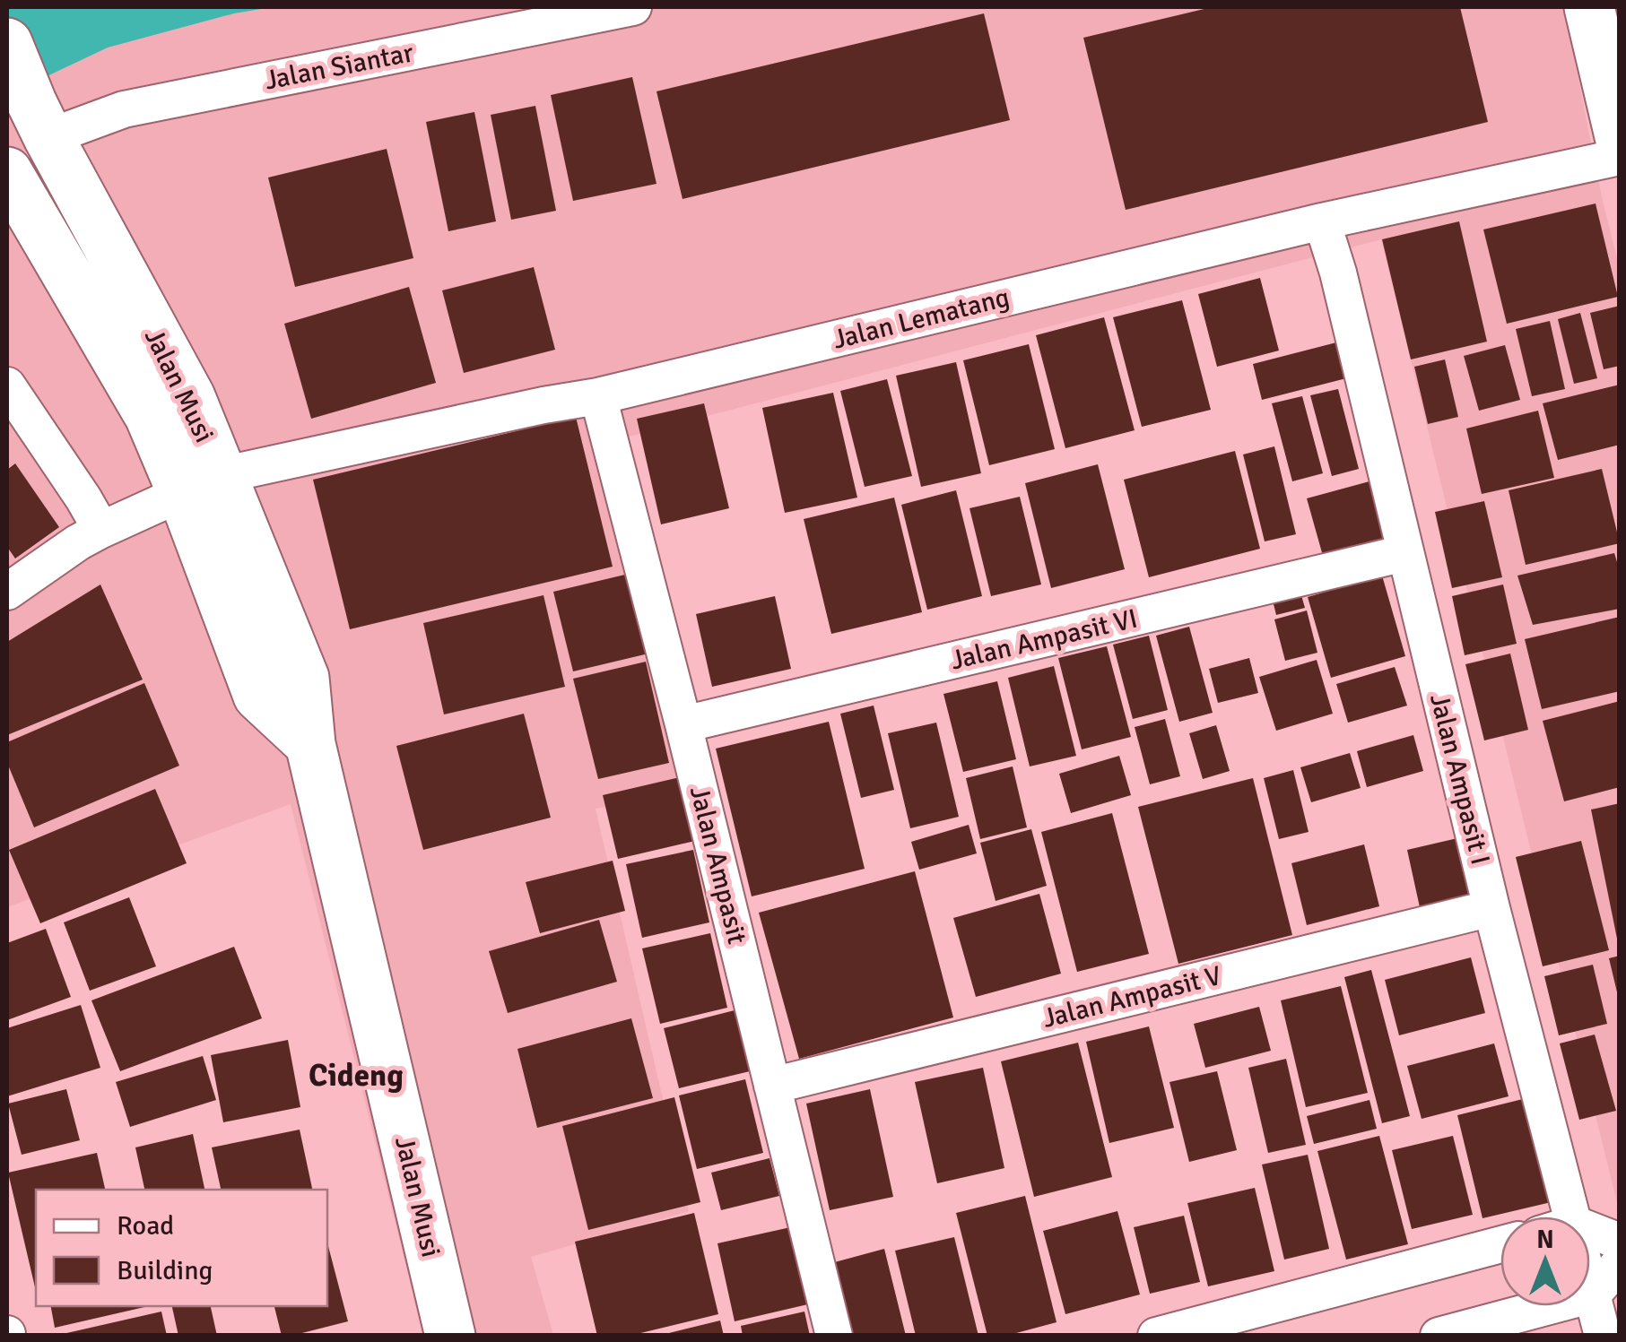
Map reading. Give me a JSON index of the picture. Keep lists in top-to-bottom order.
{
  "streets": {
    "street": [
      "Jalan Siantar",
      "Jalan Lematang",
      "Jalan Musi",
      "Jalan Ampasit VI",
      "Jalan Ampasit I",
      "Jalan Ampasit",
      "Jalan Ampasit V"
    ]
  },
  "crossings": [
    ["Jalan Siantar", "Jalan Musi"],
    ["Jalan Lematang", "Jalan Musi"],
    ["Jalan Lematang", "Jalan Ampasit I"],
    ["Jalan Lematang", "Jalan Ampasit"],
    ["Jalan Ampasit VI", "Jalan Ampasit I"],
    ["Jalan Ampasit VI", "Jalan Ampasit"],
    ["Jalan Ampasit I", "Jalan Ampasit V"],
    ["Jalan Ampasit", "Jalan Ampasit V"]
  ],
  "districts": ["Cideng"],
  "legend": ["Road", "Building"],
  "north": "top"
}
